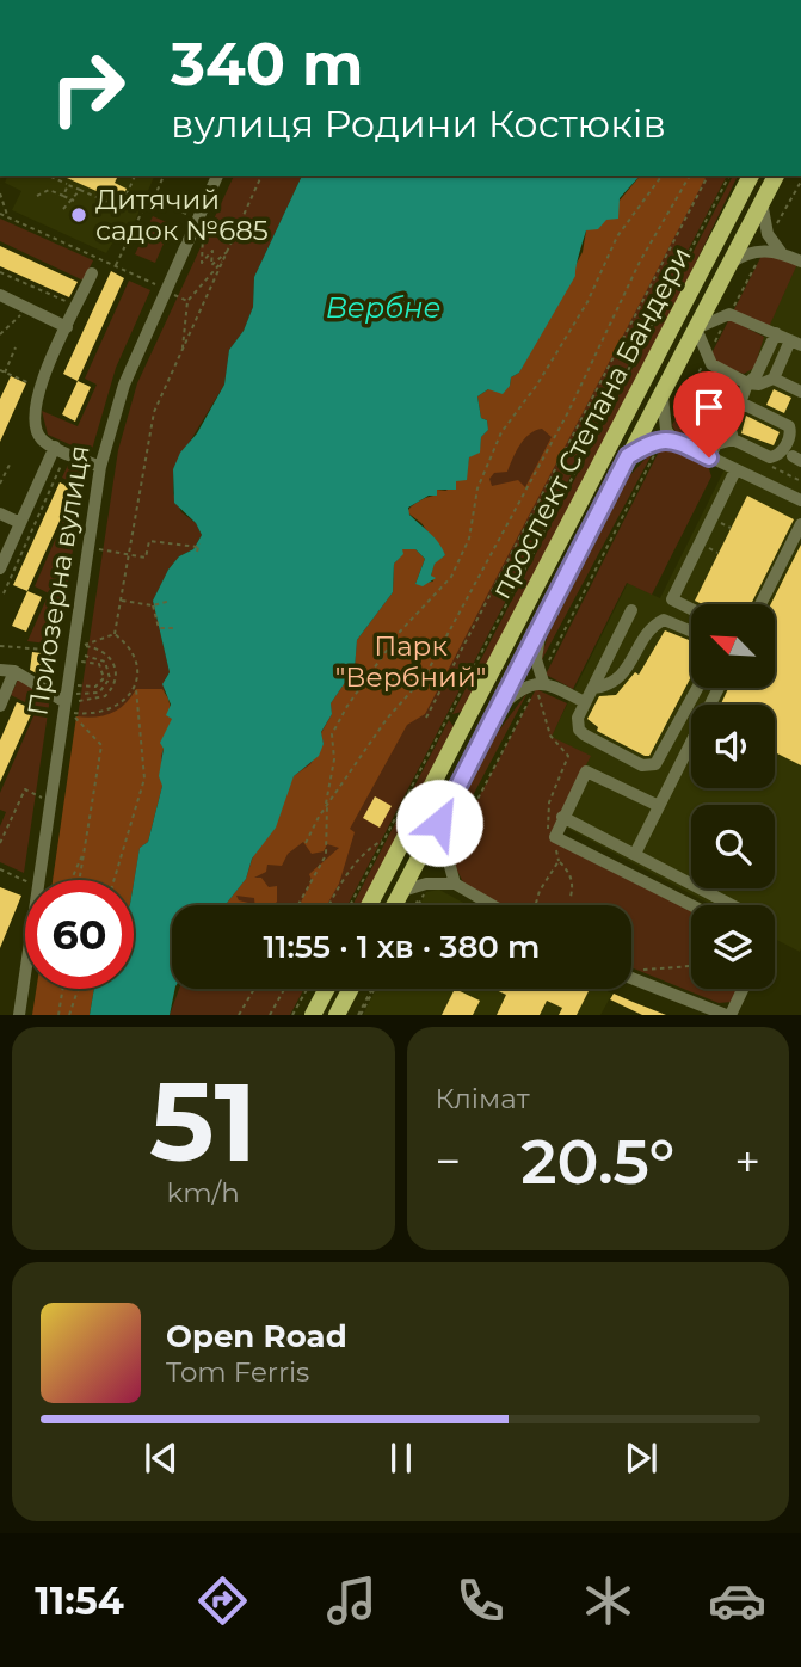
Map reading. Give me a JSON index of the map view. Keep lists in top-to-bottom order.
{
  "streets": {
    "main road": ["проспект Степана Бандери"],
    "street": ["Приозерна вулиця"]
  },
  "water": ["Вербне"],
  "parks": ["Парк \"Вербний\""],
  "places": ["Дитячий садок №685"],
  "north": "top left",
  "page": {
    "turn": ["340 m", "вулиця Родини Костюків"],
    "limit": "60",
    "trip": "11:55 · 1 хв · 380 m",
    "tile": [
      ["51", "km/h"],
      "Клімат"
    ],
    "heat": ["−", "20.5°", "+"],
    "song": ["Open Road", "Tom Ferris"],
    "tabs": "11:54"
  }
}
